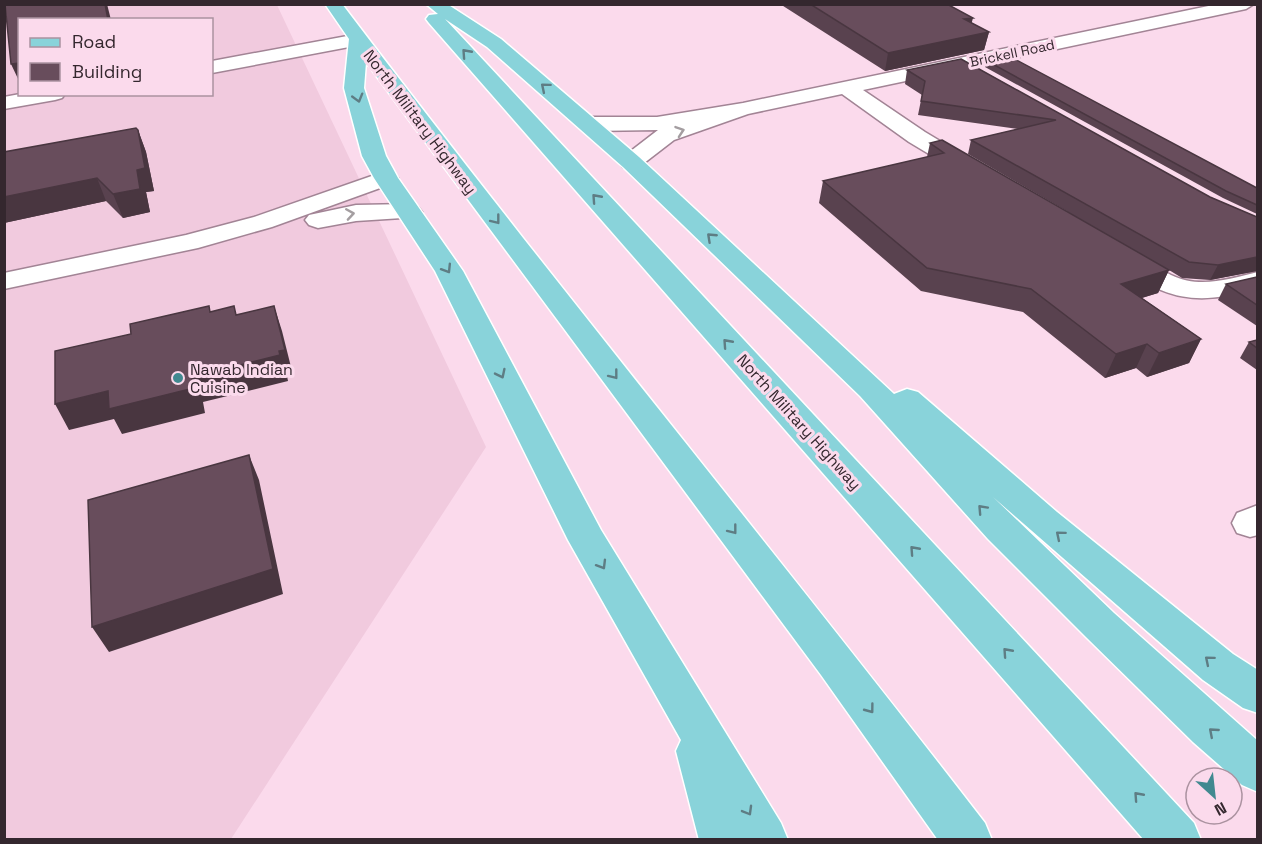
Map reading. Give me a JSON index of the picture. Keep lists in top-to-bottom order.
{
  "streets": {
    "main road": ["North Military Highway"],
    "street": ["Brickell Road"]
  },
  "places": ["Nawab Indian Cuisine"],
  "legend": ["Road", "Building"],
  "north": "bottom right"
}
